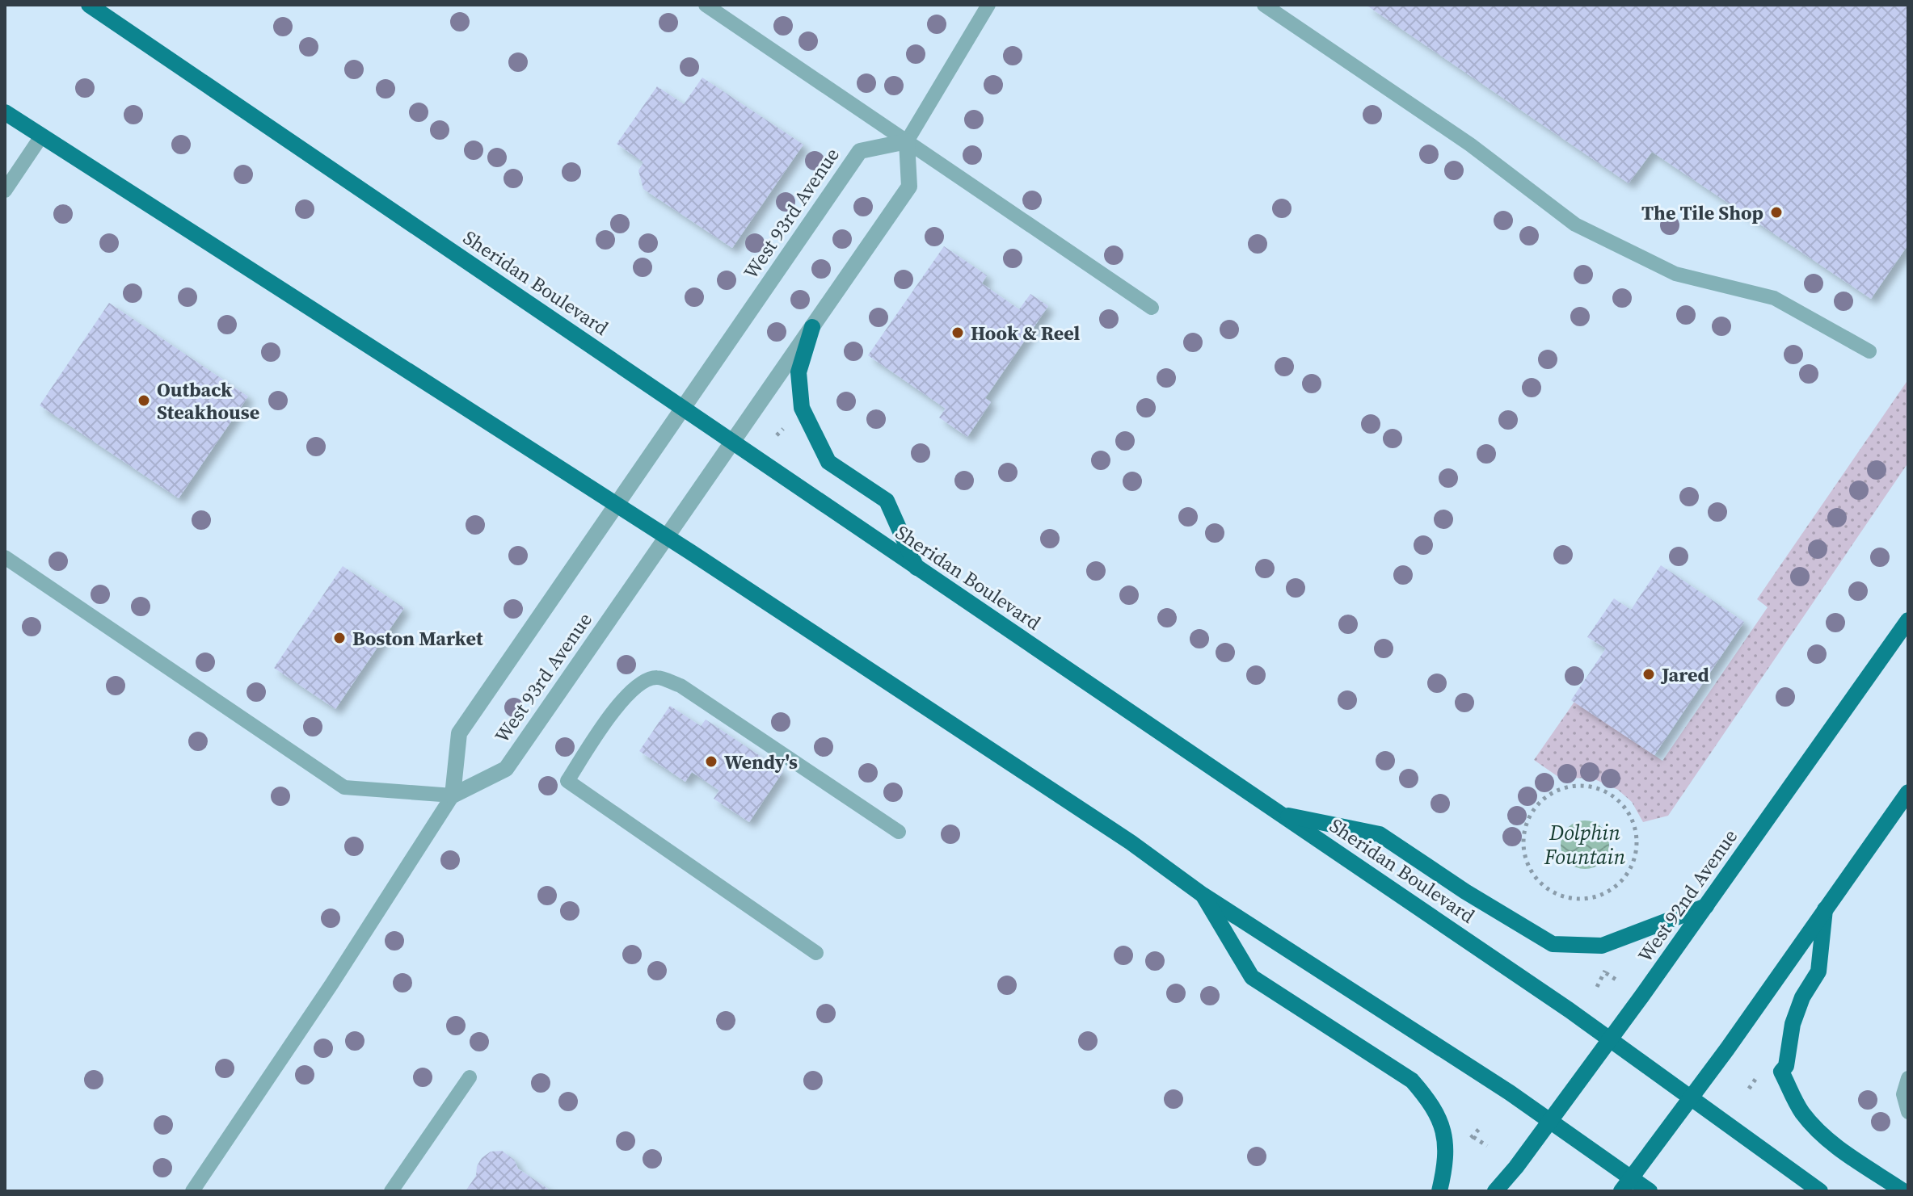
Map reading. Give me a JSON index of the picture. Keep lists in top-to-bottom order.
{
  "streets": {
    "main road": ["Sheridan Boulevard", "West 92nd Avenue"],
    "street": ["West 93rd Avenue"]
  },
  "crossings": [
    ["West 93rd Avenue", "Sheridan Boulevard"],
    ["Sheridan Boulevard", "West 92nd Avenue"]
  ],
  "water": ["Dolphin Fountain"],
  "places": [
    "The Tile Shop",
    "Hook & Reel",
    "Outback Steakhouse",
    "Boston Market",
    "Jared",
    "Wendy's"
  ]
}
